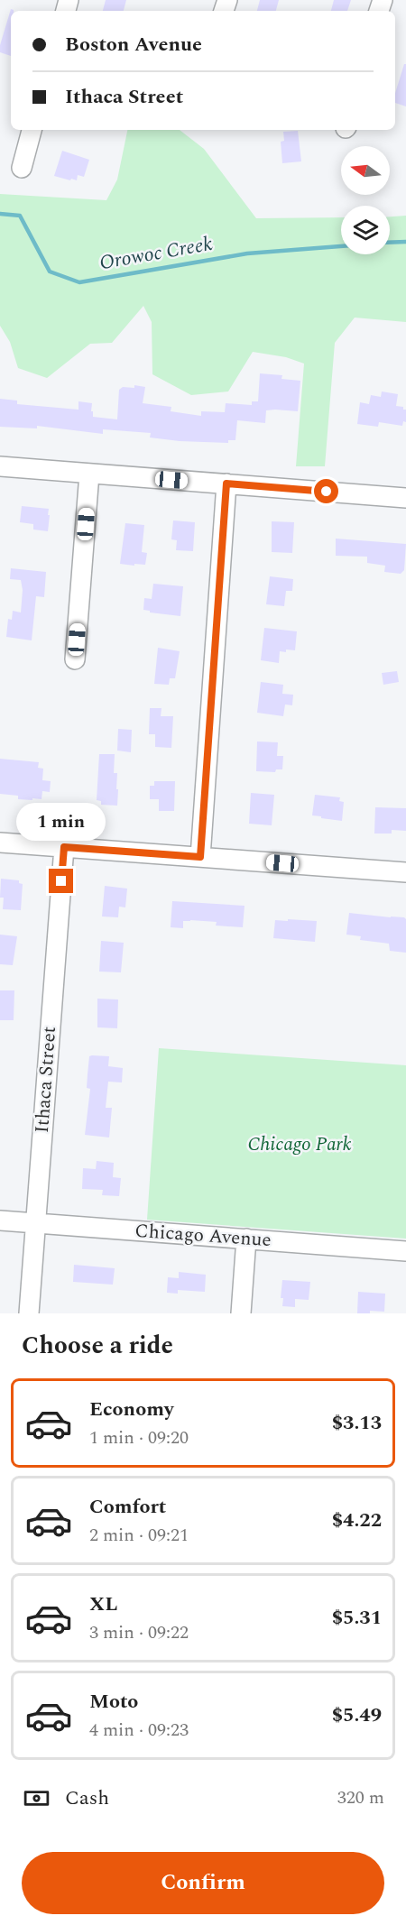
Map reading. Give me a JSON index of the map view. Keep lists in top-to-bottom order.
{
  "streets": {
    "street": ["Ithaca Street", "Chicago Avenue"]
  },
  "crossings": [
    ["Ithaca Street", "Chicago Avenue"]
  ],
  "water": ["Orowoc Creek"],
  "parks": ["Chicago Park"],
  "north": "left",
  "page": {
    "banner": ["Boston Avenue", "Ithaca Street"],
    "bubble": "1 min",
    "heading": "Choose a ride",
    "list": [
      {
        "name": "Economy",
        "note": "1 min · 09:20",
        "value": "$3.13"
      },
      {
        "name": "Comfort",
        "note": "2 min · 09:21",
        "value": "$4.22"
      },
      {
        "name": "XL",
        "note": "3 min · 09:22",
        "value": "$5.31"
      },
      {
        "name": "Moto",
        "note": "4 min · 09:23",
        "value": "$5.49"
      }
    ],
    "pay": ["Cash", "320 m"],
    "buttons": "Confirm"
  }
}
